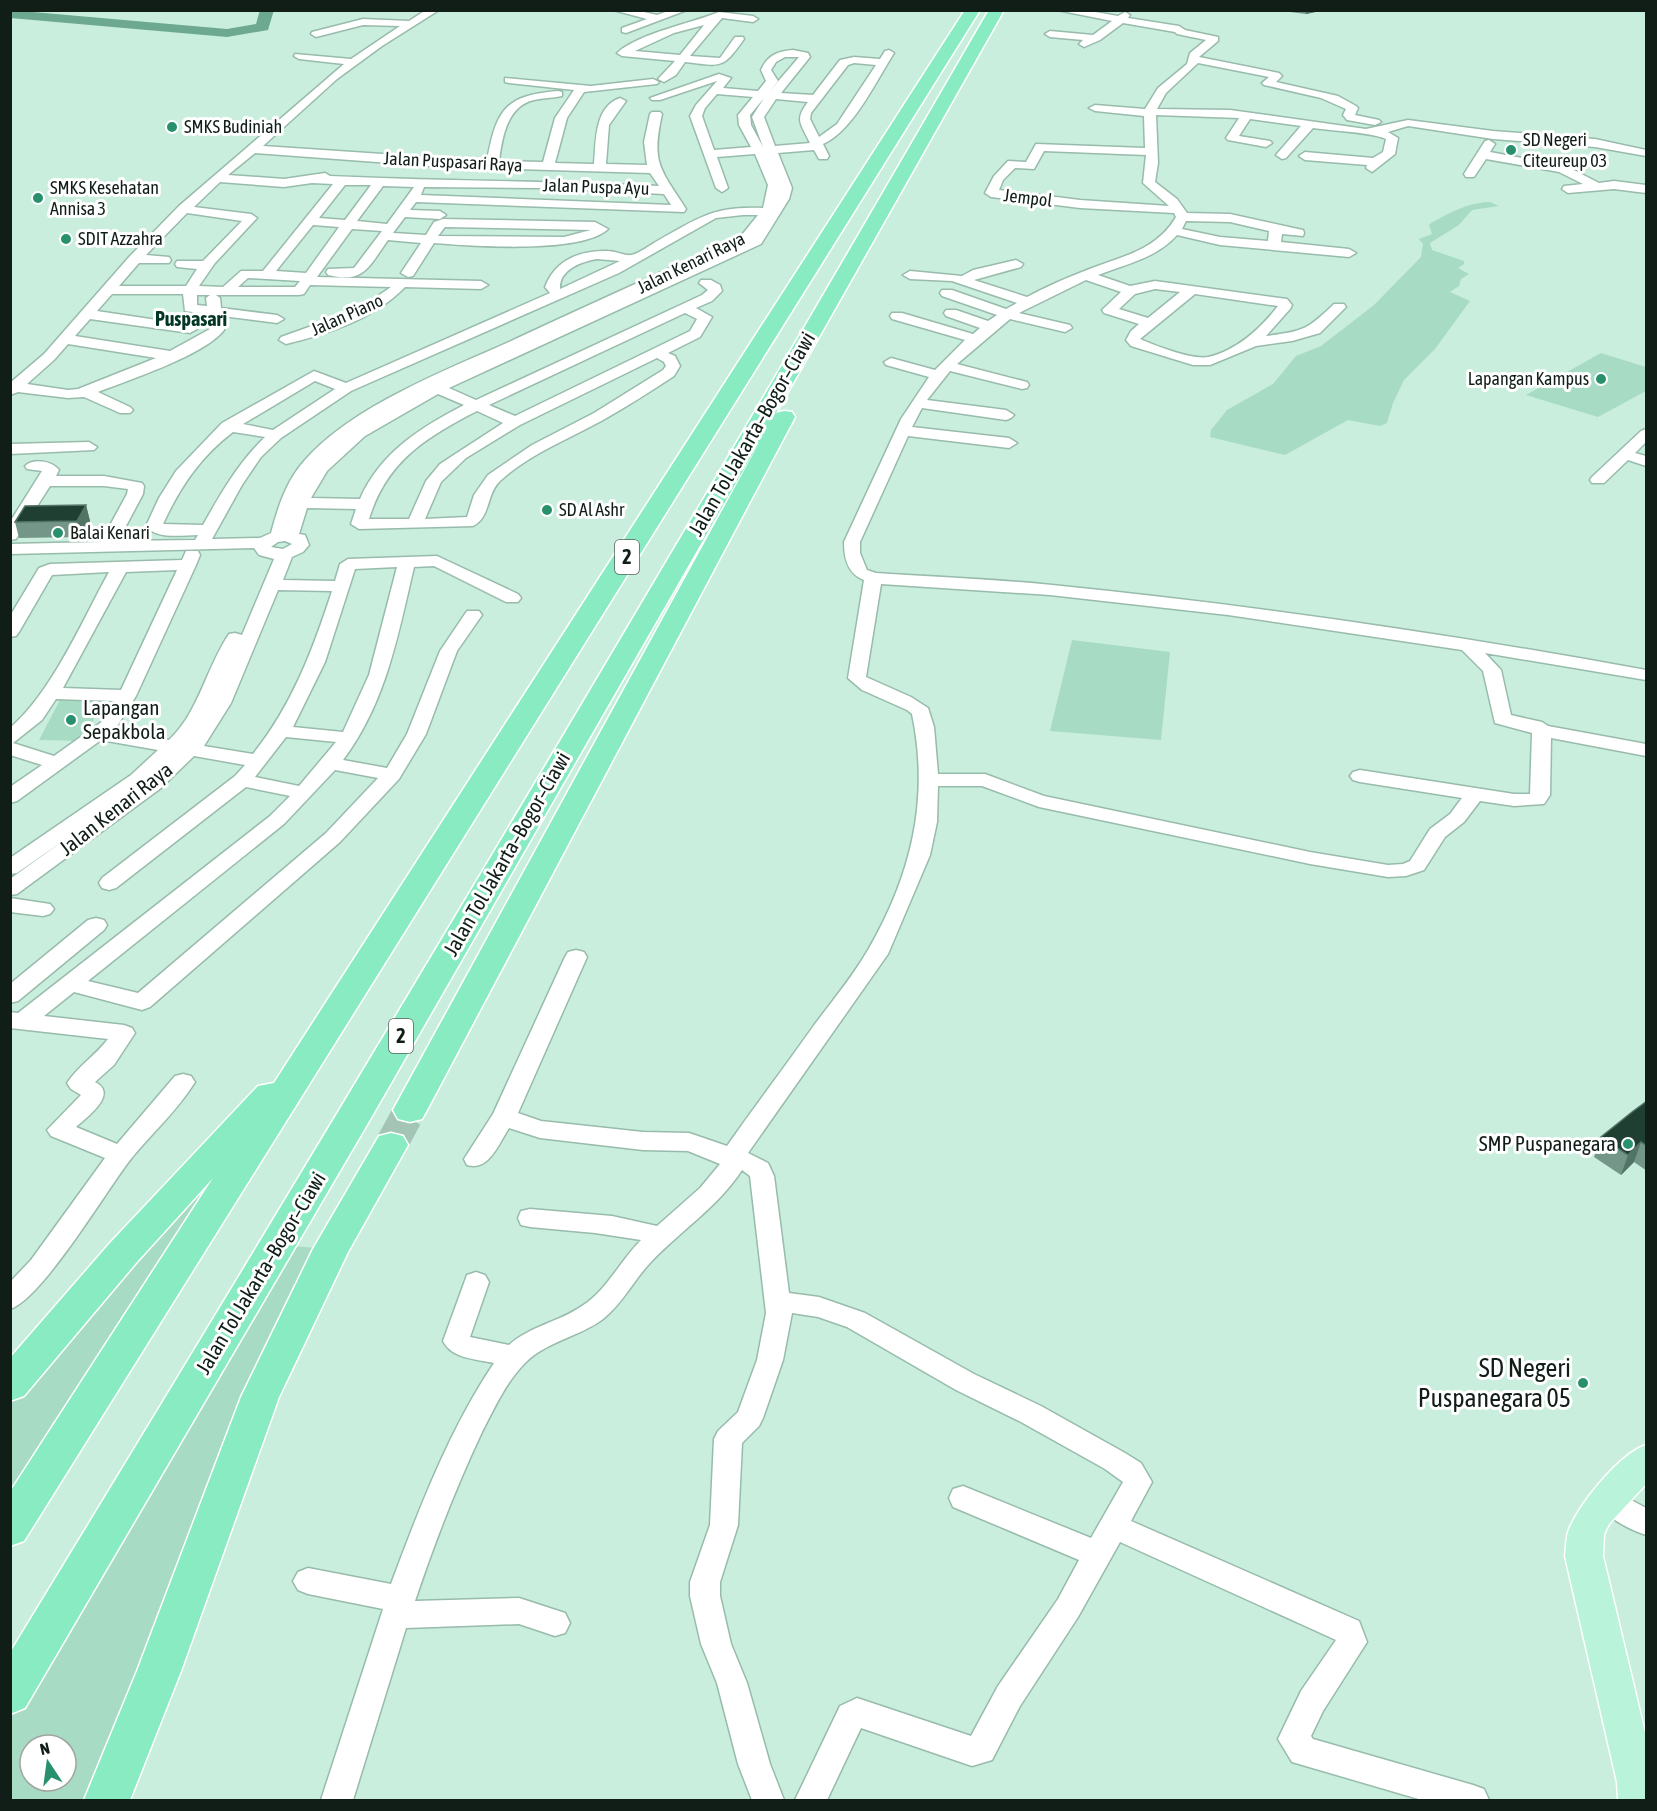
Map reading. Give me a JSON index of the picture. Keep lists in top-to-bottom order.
{
  "streets": {
    "highway": ["Jalan Tol Jakarta–Bogor–Ciawi", "2"],
    "street": [
      "Jalan Puspasari Raya",
      "Jalan Puspa Ayu",
      "Jempol",
      "Jalan Kenari Raya",
      "Jalan Piano"
    ]
  },
  "crossings": [
    ["Jalan Puspasari Raya", "Jalan Puspa Ayu"]
  ],
  "districts": ["Puspasari"],
  "places": [
    "SMKS Budiniah",
    "SD Negeri Citeureup 03",
    "SMKS Kesehatan Annisa 3",
    "SDIT Azzahra",
    "Lapangan Kampus",
    "SD Al Ashr",
    "Balai Kenari",
    "Lapangan Sepakbola",
    "SMP Puspanegara",
    "SD Negeri Puspanegara 05"
  ],
  "north": "top"
}
